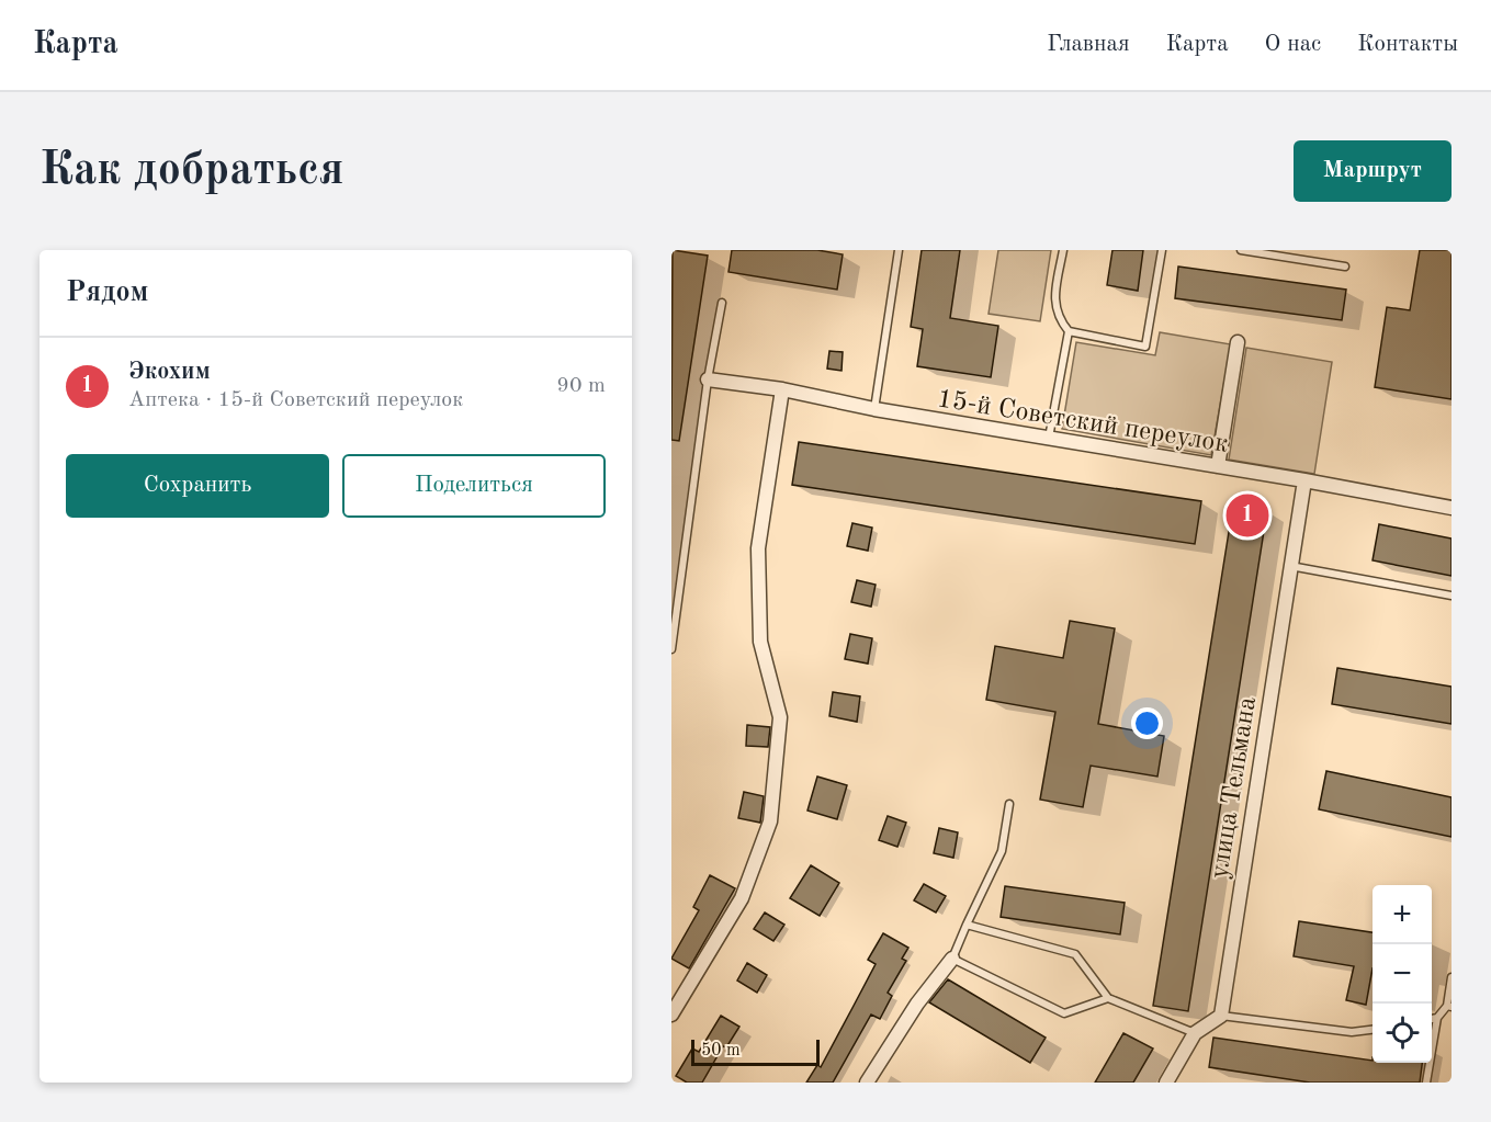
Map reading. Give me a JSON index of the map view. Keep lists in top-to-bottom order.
{
  "streets": {
    "street": ["15-й Советский переулок", "улица Тельмана"]
  },
  "crossings": [
    ["15-й Советский переулок", "улица Тельмана"]
  ],
  "scale_bar": "50 m",
  "page": {
    "header": "Карта",
    "nav": [
      "Главная",
      "Карта",
      "О нас",
      "Контакты"
    ],
    "buttons": [
      "Маршрут",
      ["Сохранить", "Поделиться"]
    ],
    "title": "Как добраться",
    "heading": "Рядом",
    "list": [
      {
        "mark": "1",
        "name": "Экохим",
        "note": "Аптека · 15-й Советский переулок",
        "value": "90 m"
      }
    ],
    "pins": "1",
    "map_buttons": ["+", "−"],
    "scale": "50 m"
  }
}
